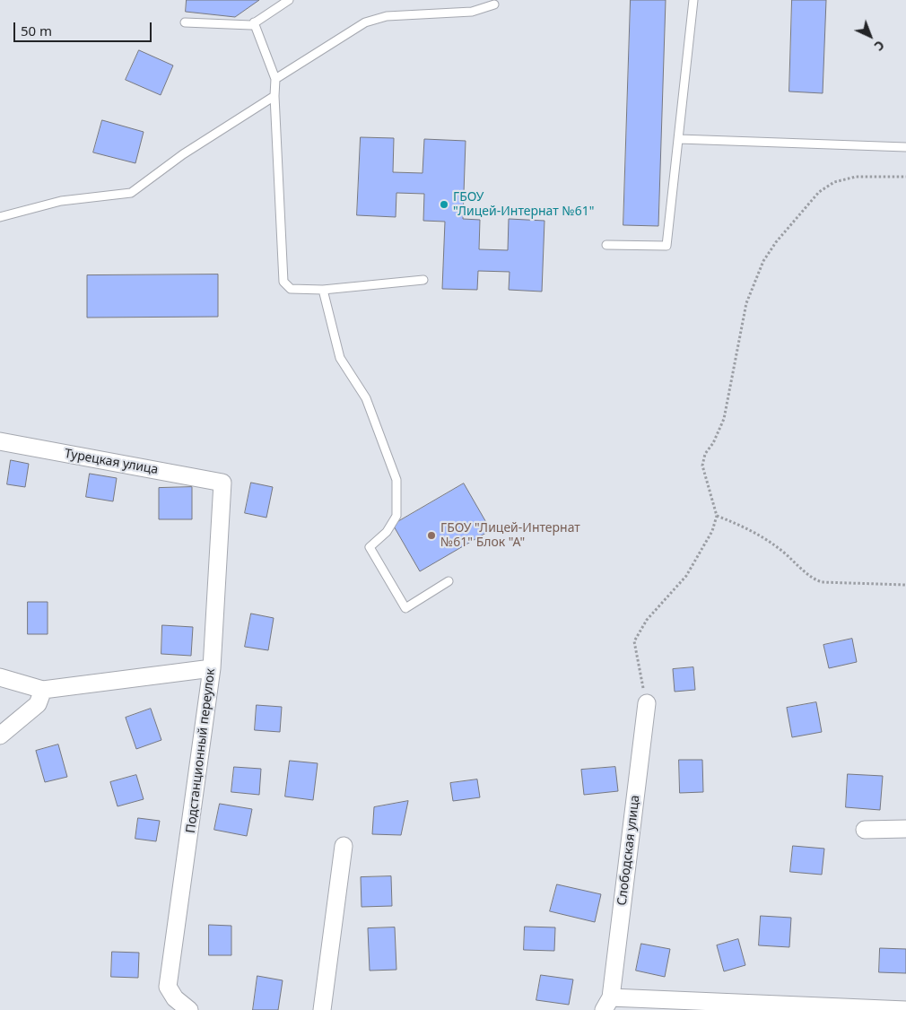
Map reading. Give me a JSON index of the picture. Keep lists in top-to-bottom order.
{
  "streets": {
    "street": ["Турецкая улица", "Подстанционный переулок", "Слободская улица"]
  },
  "crossings": [
    ["Турецкая улица", "Подстанционный переулок"]
  ],
  "places": ["ГБОУ \"Лицей-Интернат №61\"", "ГБОУ \"Лицей-Интернат №61\" Блок \"А\""],
  "scale_bar": "50 m",
  "north": "bottom right"
}
